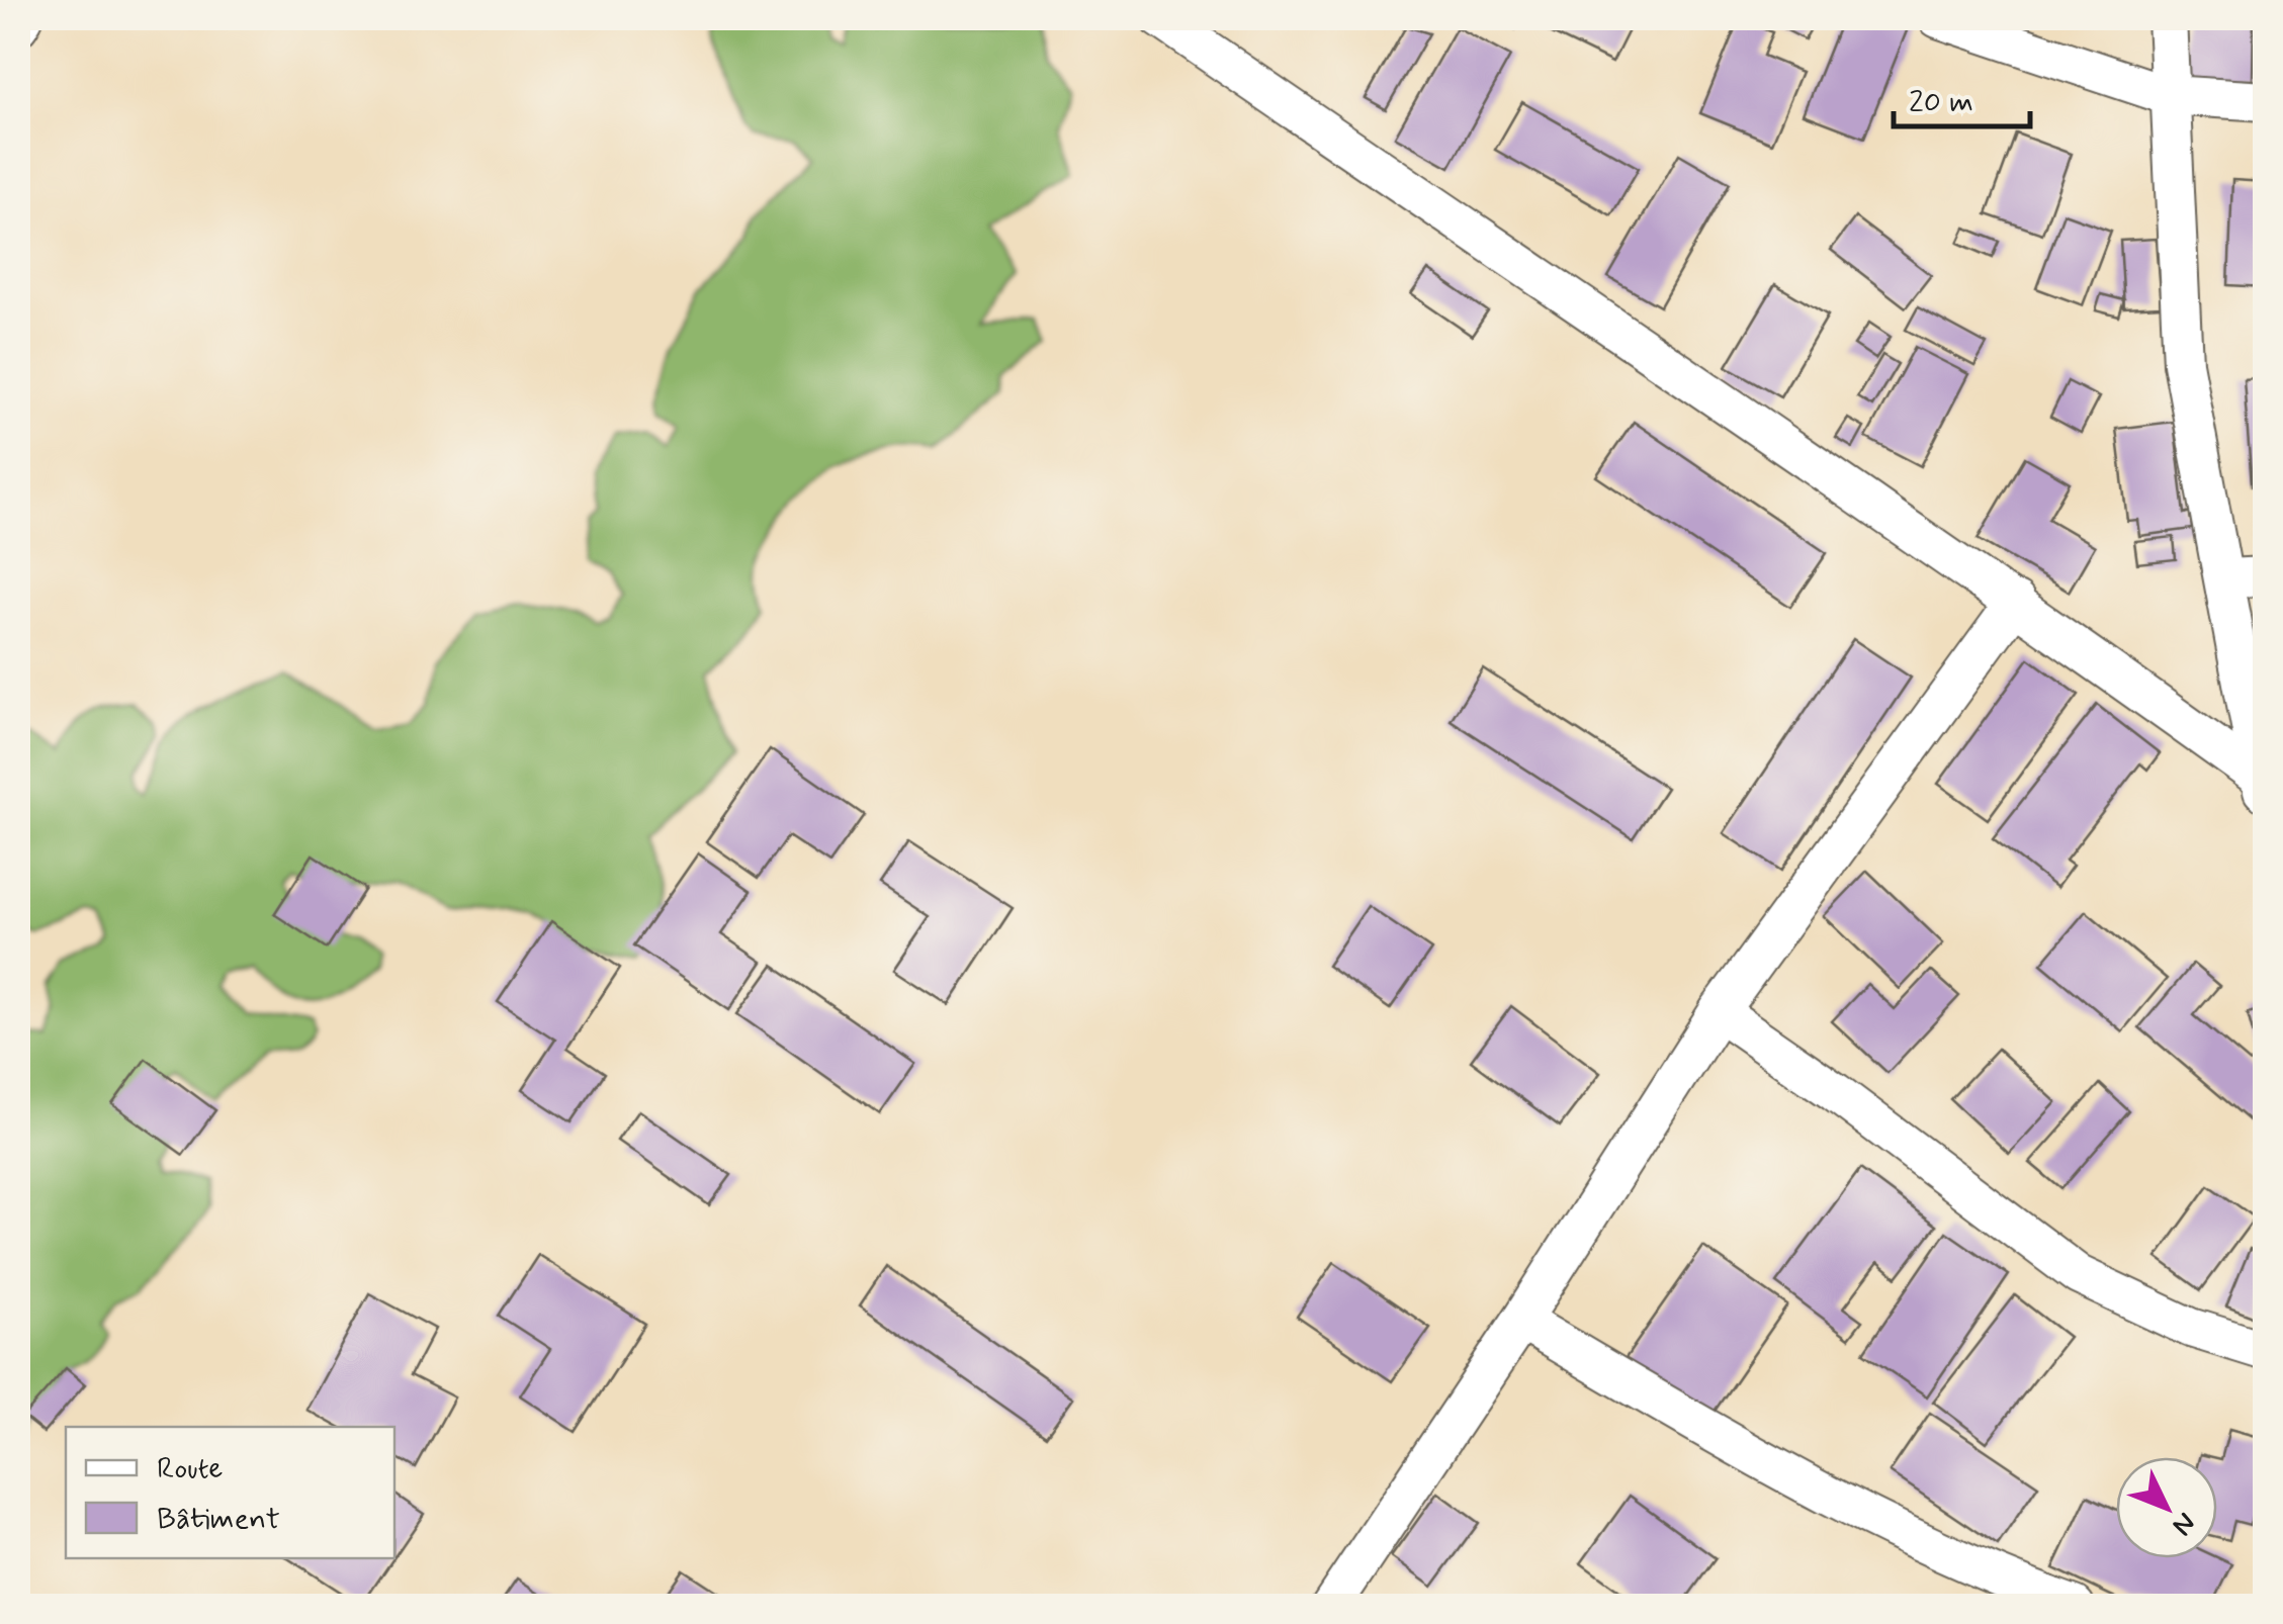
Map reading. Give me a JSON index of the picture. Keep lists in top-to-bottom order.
{
  "legend": ["Route", "Bâtiment"],
  "scale_bar": "20 m",
  "north": "bottom right"
}
